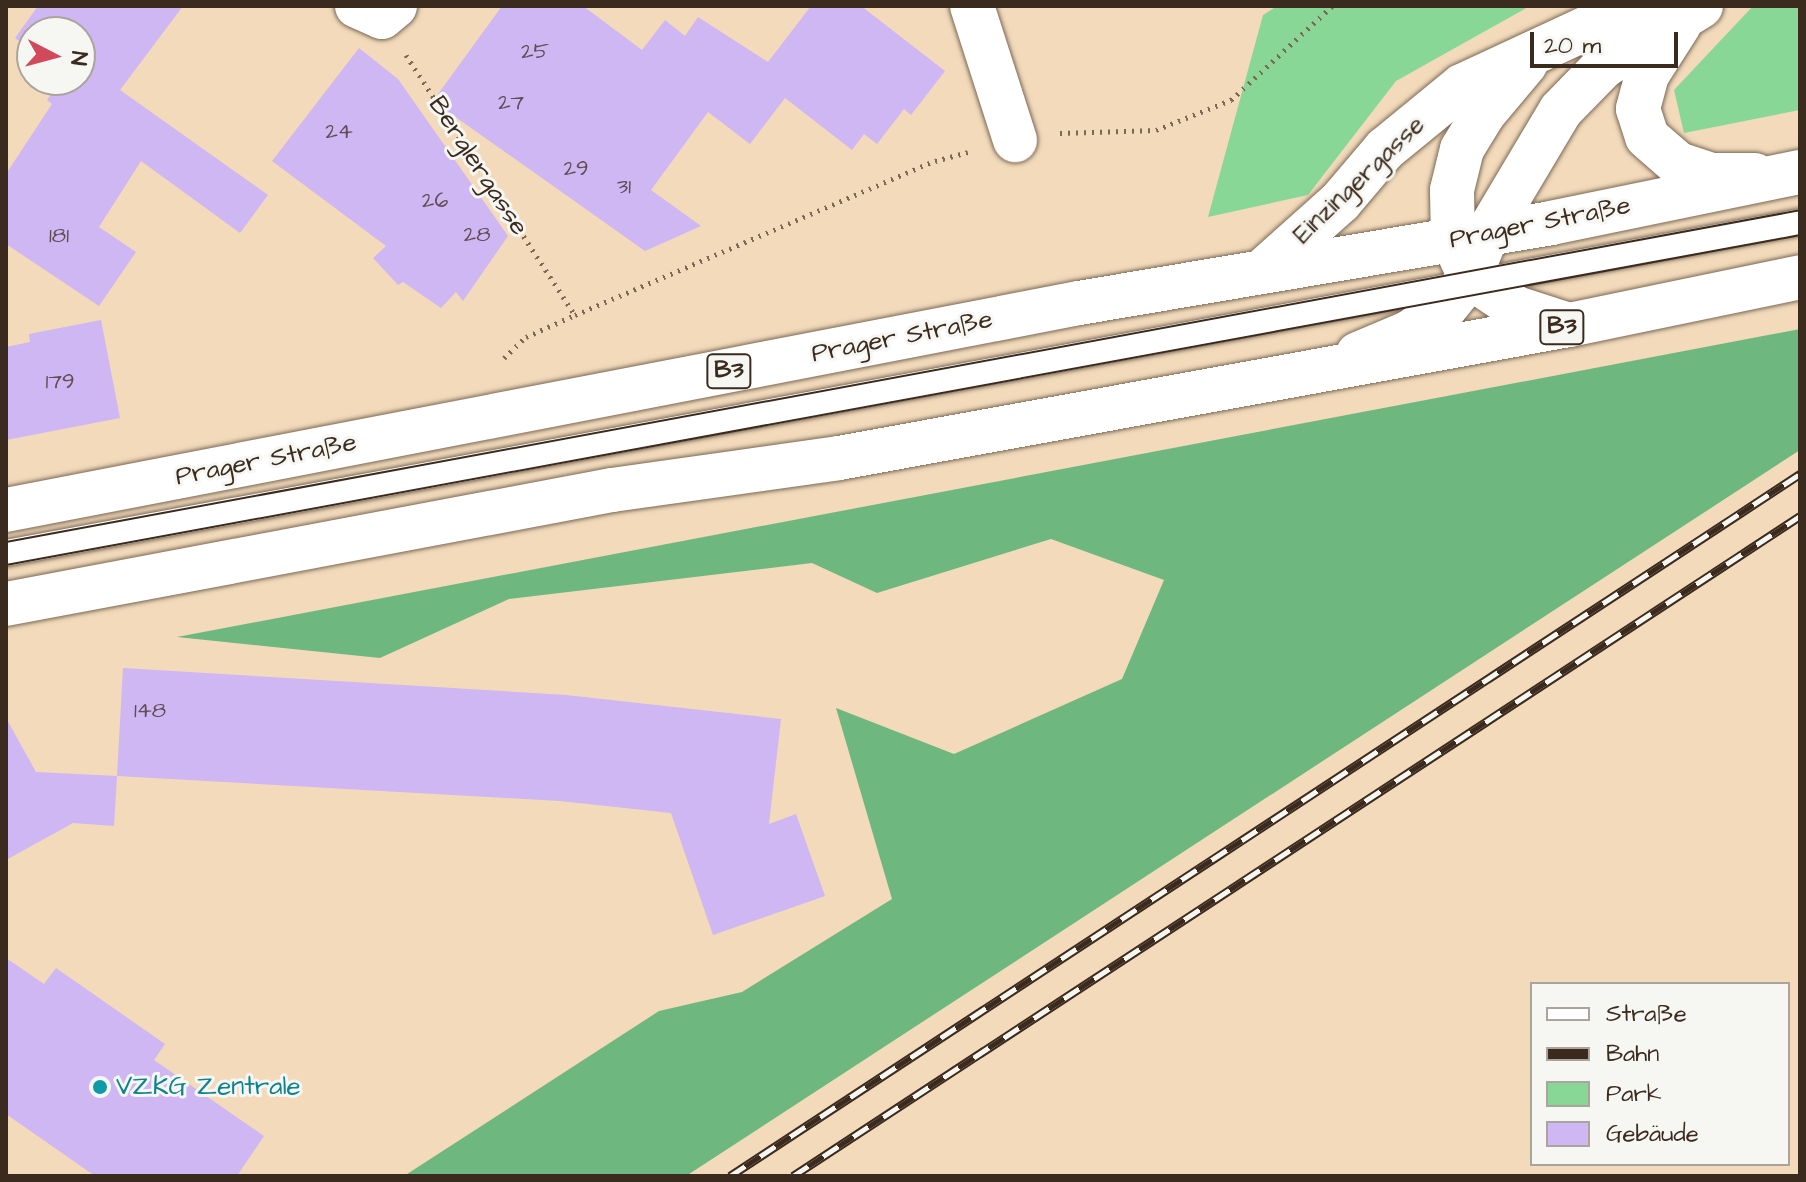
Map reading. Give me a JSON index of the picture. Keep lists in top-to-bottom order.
{
  "streets": {
    "main road": ["Einzingergasse", "Prager Straße", "B3"],
    "path": ["Berglergasse"]
  },
  "crossings": [
    ["Einzingergasse", "Prager Straße"]
  ],
  "places": ["VZKG Zentrale"],
  "house_numbers": [
    "25",
    "27",
    "24",
    "29",
    "31",
    "26",
    "28",
    "181",
    "179",
    "148"
  ],
  "legend": [
    "Straße",
    "Bahn",
    "Park",
    "Gebäude"
  ],
  "scale_bar": "20 m",
  "north": "right"
}
